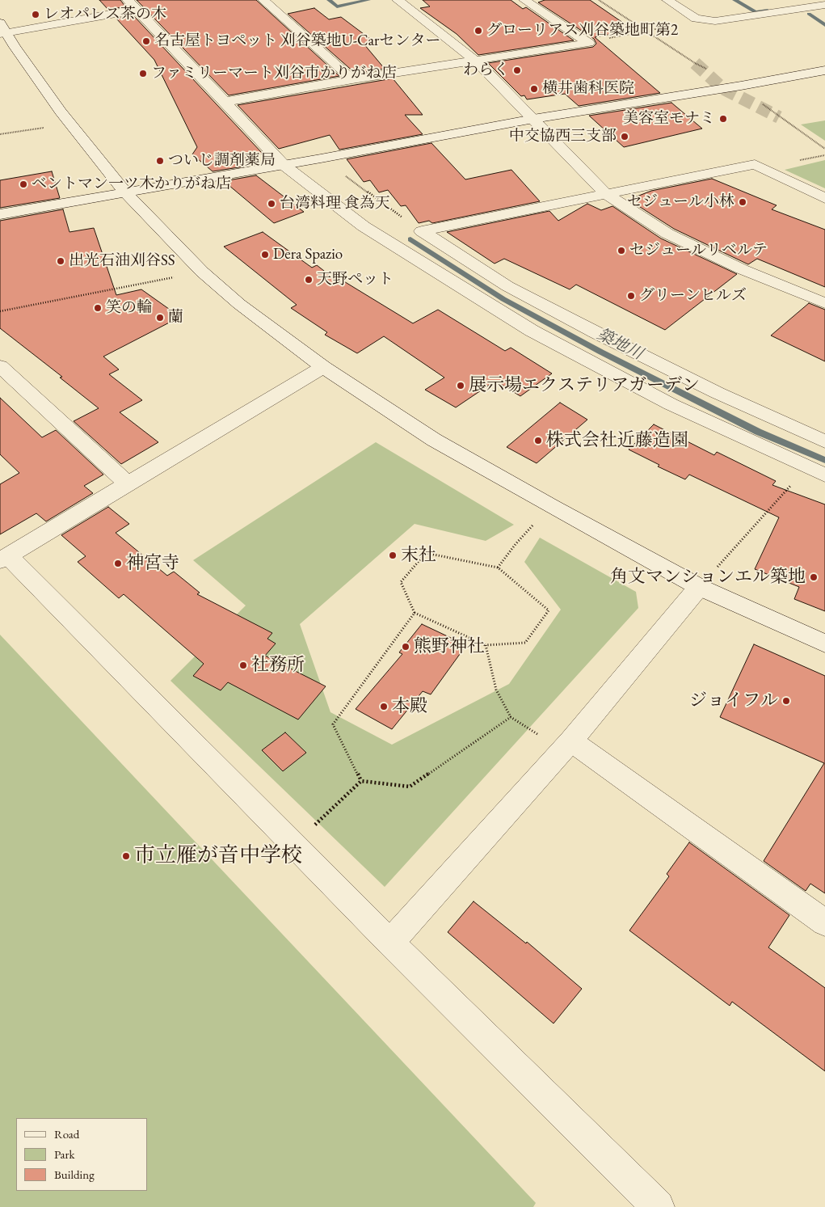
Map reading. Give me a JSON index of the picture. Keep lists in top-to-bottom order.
{
  "water": ["築地川"],
  "places": [
    "レオパレス茶の木",
    "グローリアス刈谷築地町第2",
    "名古屋トヨペット 刈谷築地U-Carセンター",
    "わらく",
    "ファミリーマート刈谷市かりがね店",
    "横井歯科医院",
    "美容室モナミ",
    "中交協西三支部",
    "ついじ調剤薬局",
    "ベントマン一ツ木かりがね店",
    "セジュール小林",
    "台湾料理 食為天",
    "セジュールリベルテ",
    "Dera Spazio",
    "出光石油刈谷SS",
    "天野ペット",
    "グリーンヒルズ",
    "笑の輪",
    "蘭",
    "展示場エクステリアガーデン",
    "株式会社近藤造園",
    "末社",
    "神宮寺",
    "角文マンションエル築地",
    "熊野神社",
    "社務所",
    "ジョイフル",
    "本殿",
    "市立雁が音中学校"
  ],
  "legend": ["Road", "Park", "Building"]
}
